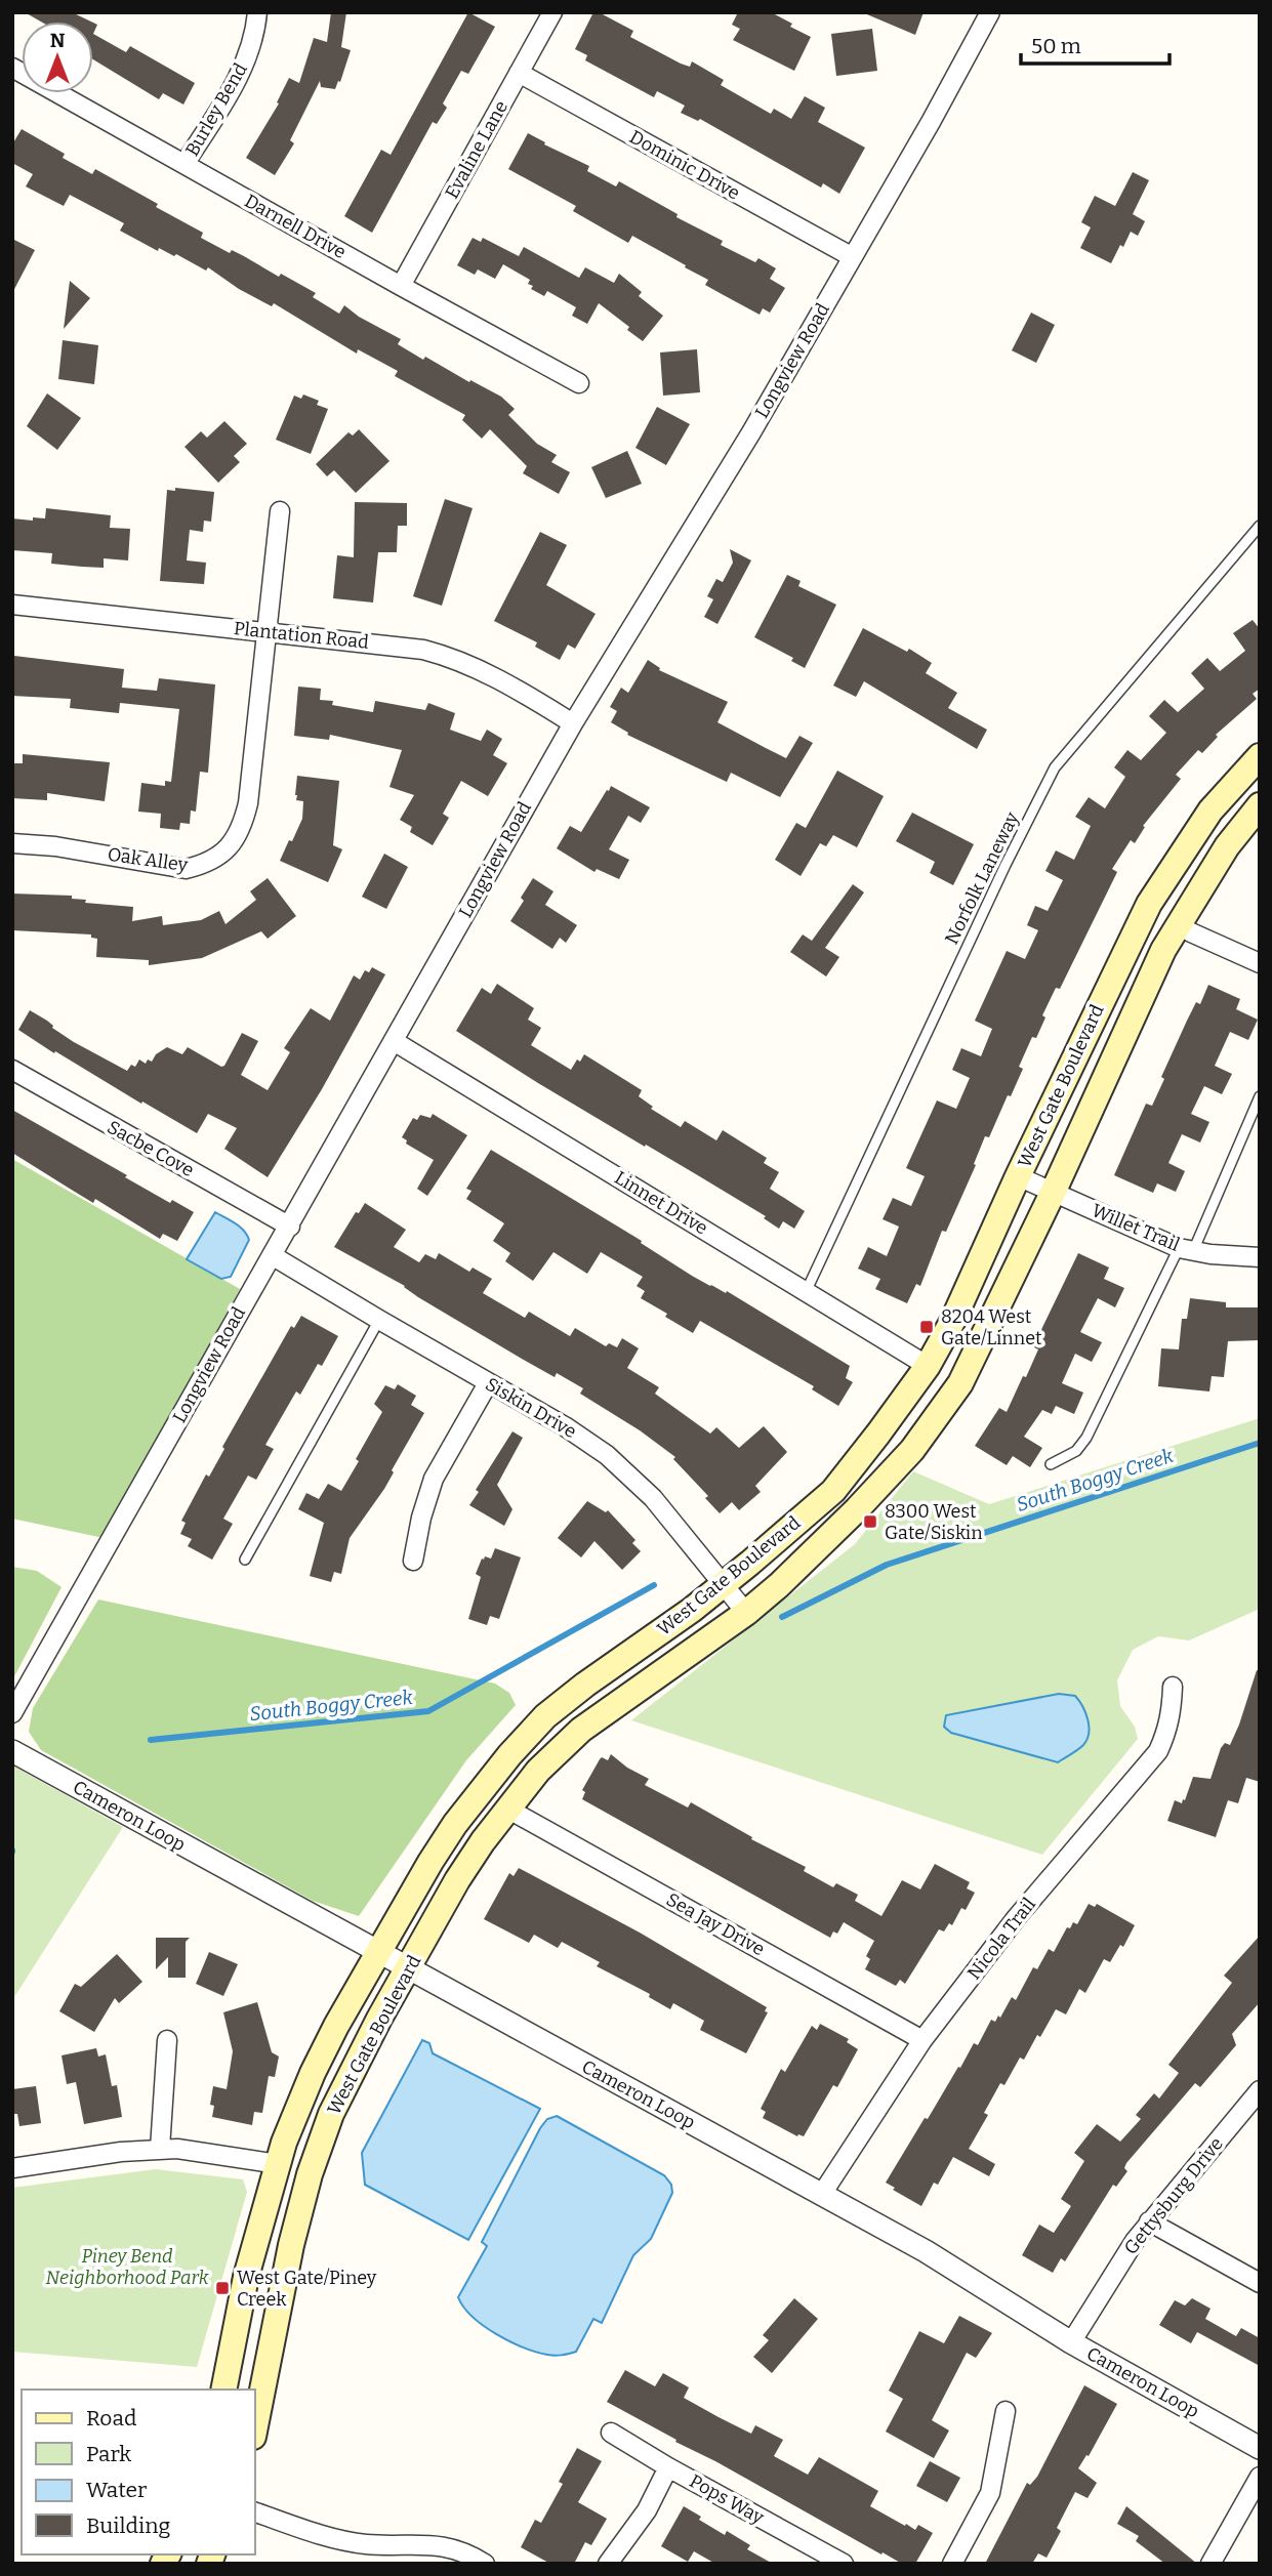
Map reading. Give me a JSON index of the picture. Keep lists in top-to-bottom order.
{
  "streets": {
    "main road": ["West Gate Boulevard"],
    "street": [
      "Burley Bend",
      "Evaline Lane",
      "Dominic Drive",
      "Darnell Drive",
      "Longview Road",
      "Plantation Road",
      "Oak Alley",
      "Sacbe Cove",
      "Linnet Drive",
      "Willet Trail",
      "Siskin Drive",
      "Cameron Loop",
      "Sea Jay Drive",
      "Nicola Trail",
      "Gettysburg Drive",
      "Pops Way"
    ],
    "lane": ["Norfolk Laneway"]
  },
  "crossings": [
    ["Burley Bend", "Darnell Drive"],
    ["Evaline Lane", "Dominic Drive"],
    ["Evaline Lane", "Darnell Drive"],
    ["Dominic Drive", "Longview Road"],
    ["Longview Road", "Plantation Road"],
    ["Longview Road", "Sacbe Cove"],
    ["Longview Road", "Linnet Drive"],
    ["Longview Road", "Siskin Drive"],
    ["Plantation Road", "Oak Alley"],
    ["Norfolk Laneway", "Linnet Drive"],
    ["West Gate Boulevard", "Linnet Drive"],
    ["West Gate Boulevard", "Willet Trail"],
    ["West Gate Boulevard", "Siskin Drive"],
    ["West Gate Boulevard", "Cameron Loop"],
    ["West Gate Boulevard", "Sea Jay Drive"],
    ["Cameron Loop", "Nicola Trail"],
    ["Cameron Loop", "Gettysburg Drive"],
    ["Sea Jay Drive", "Nicola Trail"]
  ],
  "water": ["South Boggy Creek"],
  "parks": ["Piney Bend Neighborhood Park"],
  "places": {
    "transit": ["8204 West Gate/Linnet", "8300 West Gate/Siskin", "West Gate/Piney Creek"]
  },
  "legend": [
    "Road",
    "Park",
    "Water",
    "Building"
  ],
  "scale_bar": "50 m",
  "north": "top"
}
